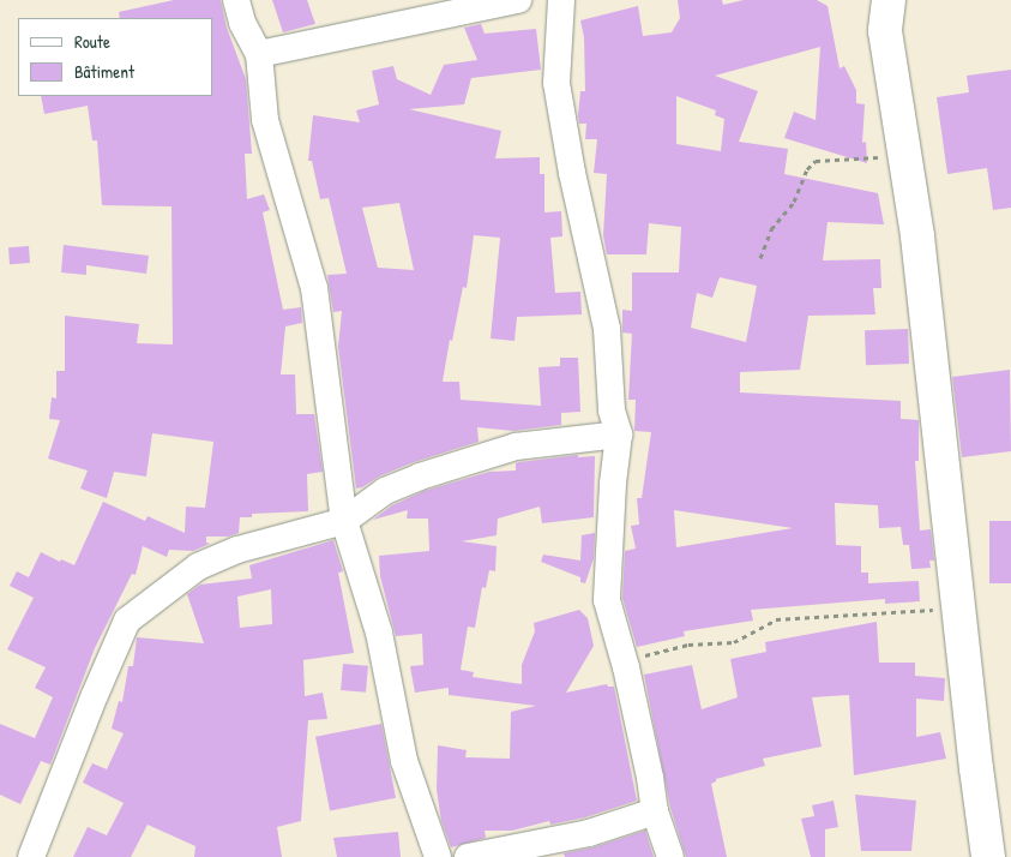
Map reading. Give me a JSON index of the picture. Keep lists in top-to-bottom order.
{
  "legend": ["Route", "Bâtiment"]
}
